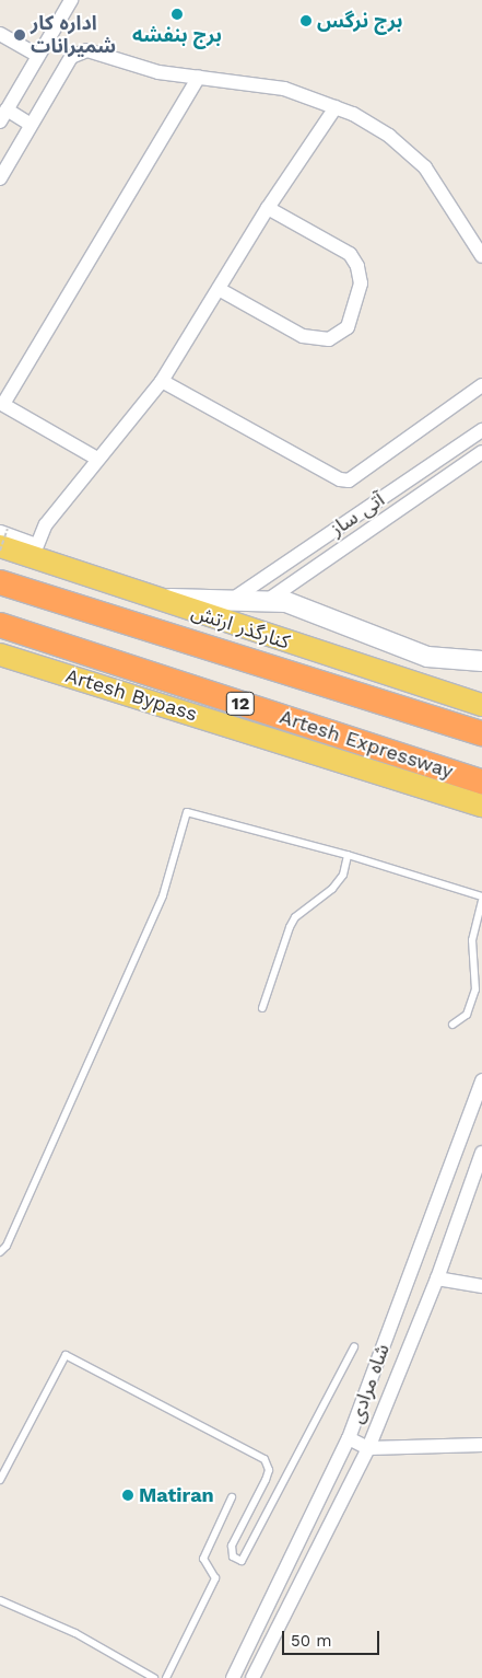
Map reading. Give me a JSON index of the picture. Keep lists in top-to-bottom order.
{
  "streets": {
    "highway": ["12", "Artesh Expressway"],
    "main road": ["کنارگذر ارتش", "Artesh Bypass"],
    "street": ["آتی ساز", "شاه مرادی"]
  },
  "places": [
    "برج بنفشه",
    "برج نرگس",
    "اداره کار شمیرانات",
    "Matiran"
  ],
  "scale_bar": "50 m"
}
